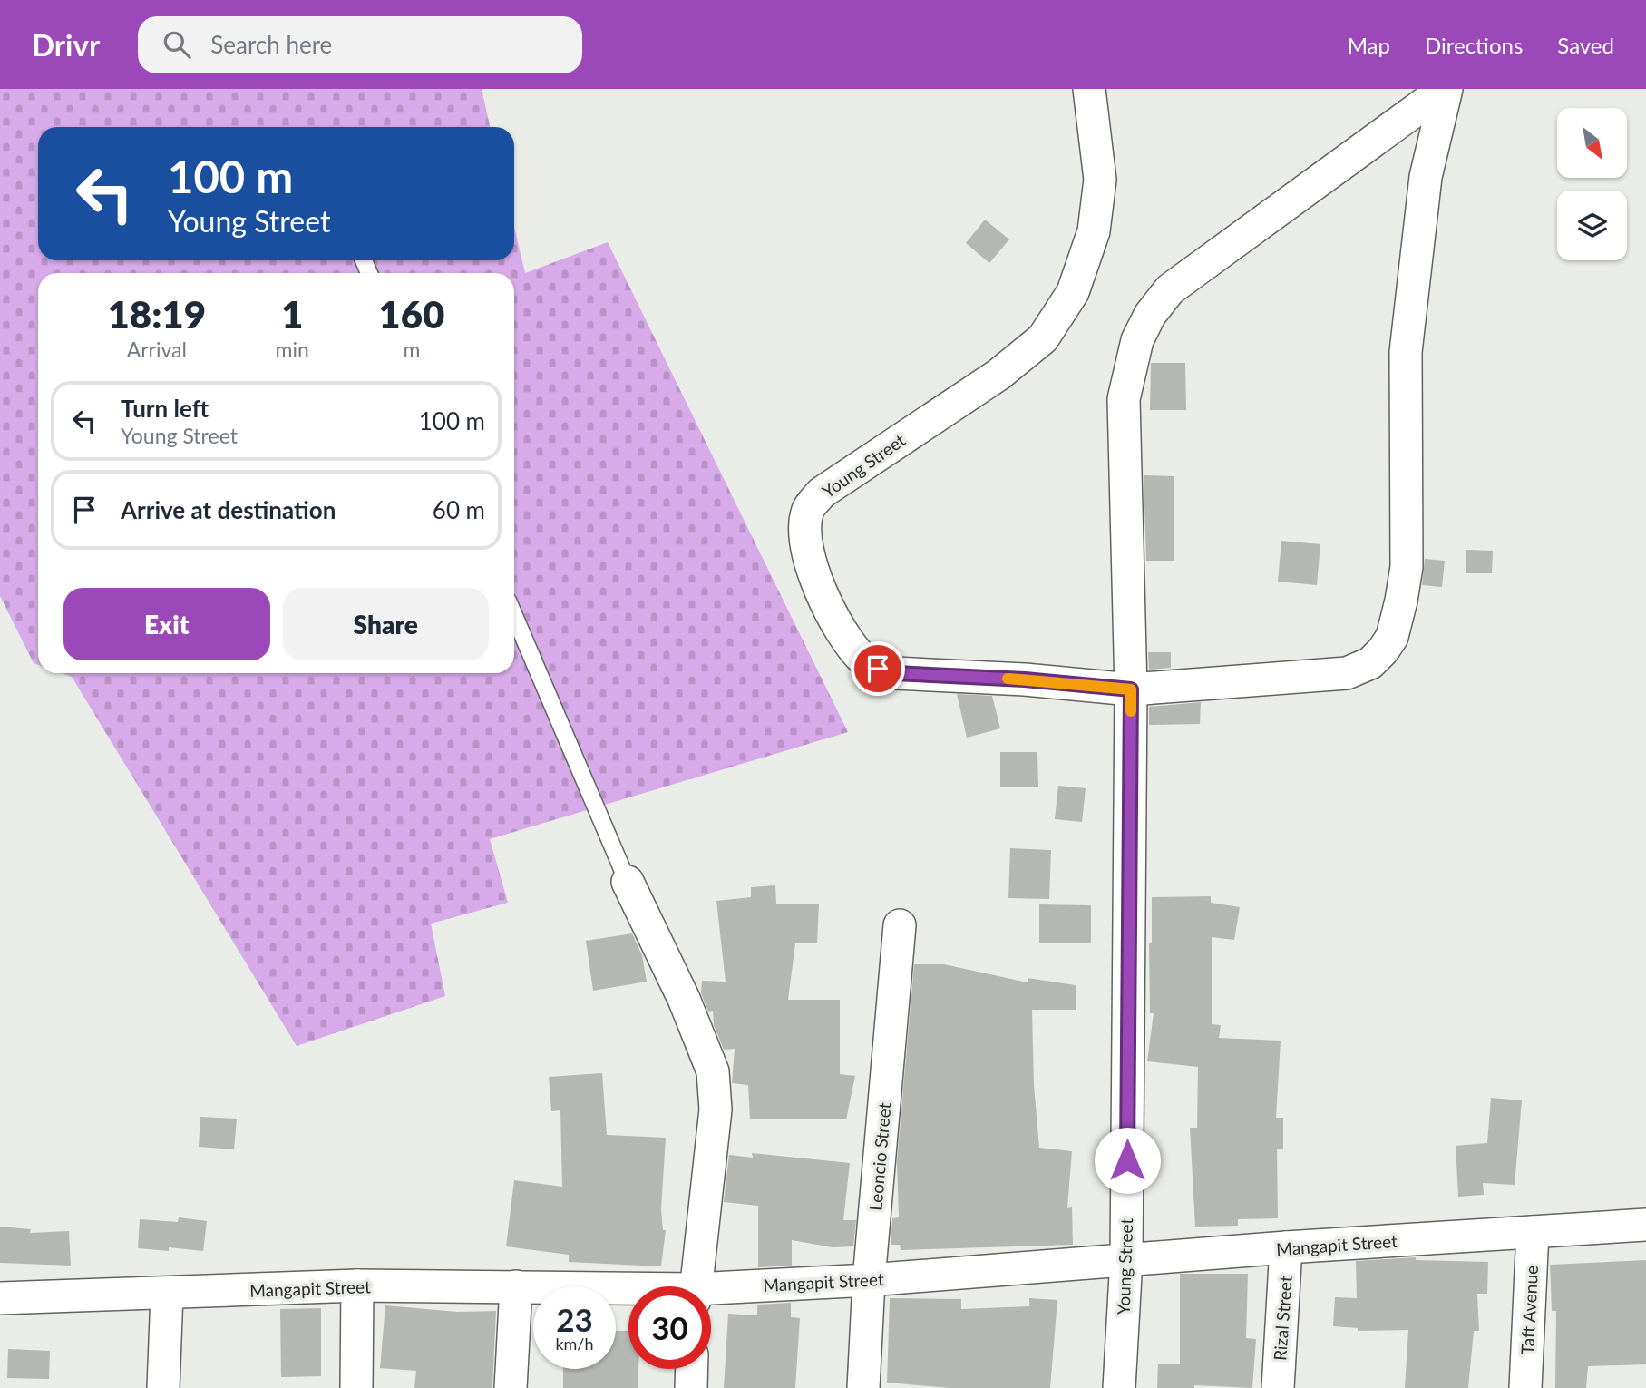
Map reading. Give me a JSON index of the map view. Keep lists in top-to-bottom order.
{
  "streets": {
    "street": [
      "Young Street",
      "Leoncio Street",
      "Mangapit Street",
      "Taft Avenue",
      "Rizal Street"
    ]
  },
  "crossings": [
    ["Young Street", "Mangapit Street"],
    ["Leoncio Street", "Mangapit Street"],
    ["Mangapit Street", "Taft Avenue"],
    ["Mangapit Street", "Rizal Street"]
  ],
  "north": "bottom right",
  "page": {
    "header": "Drivr",
    "search": "Search here",
    "nav": ["Map", "Directions", "Saved"],
    "turn": ["100 m", "Young Street"],
    "eta": [
      "18:19",
      "Arrival",
      "1",
      "min",
      "160",
      "m"
    ],
    "list": [
      {
        "name": "Turn left",
        "note": "Young Street",
        "value": "100 m"
      },
      {
        "name": "Arrive at destination",
        "value": "60 m"
      }
    ],
    "buttons": ["Exit", "Share"],
    "speed": "23 km/h",
    "limit": "30"
  }
}
